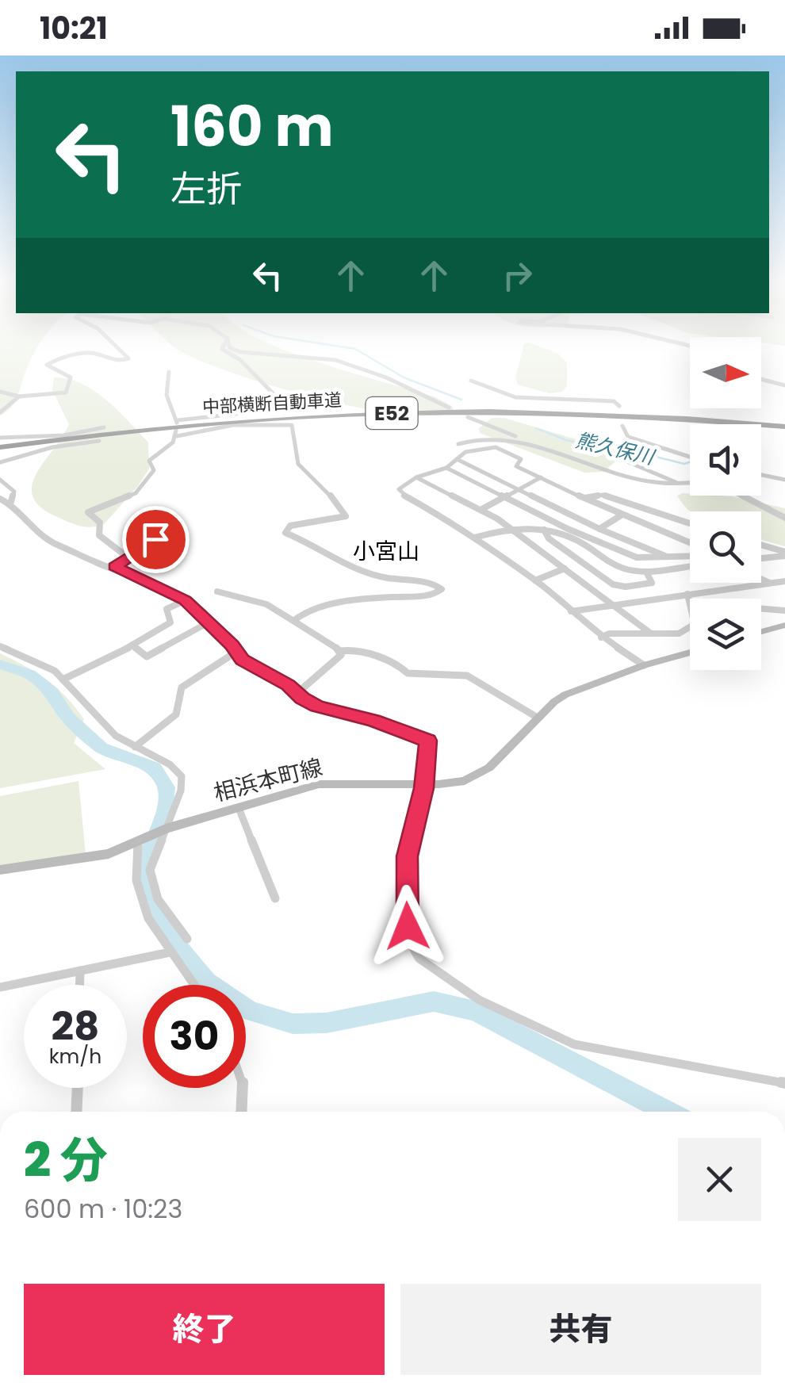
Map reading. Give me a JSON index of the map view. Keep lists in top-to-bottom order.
{
  "streets": {
    "highway": ["中部横断自動車道", "E52"],
    "main road": ["相浜本町線"]
  },
  "districts": ["小宮山"],
  "water": ["熊久保川"],
  "north": "right",
  "page": {
    "status": "10:21",
    "turn": ["160 m", "左折"],
    "speed": "28 km/h",
    "limit": "30",
    "heading": ["2 分", "600 m · 10:23"],
    "buttons": ["終了", "共有"]
  }
}
